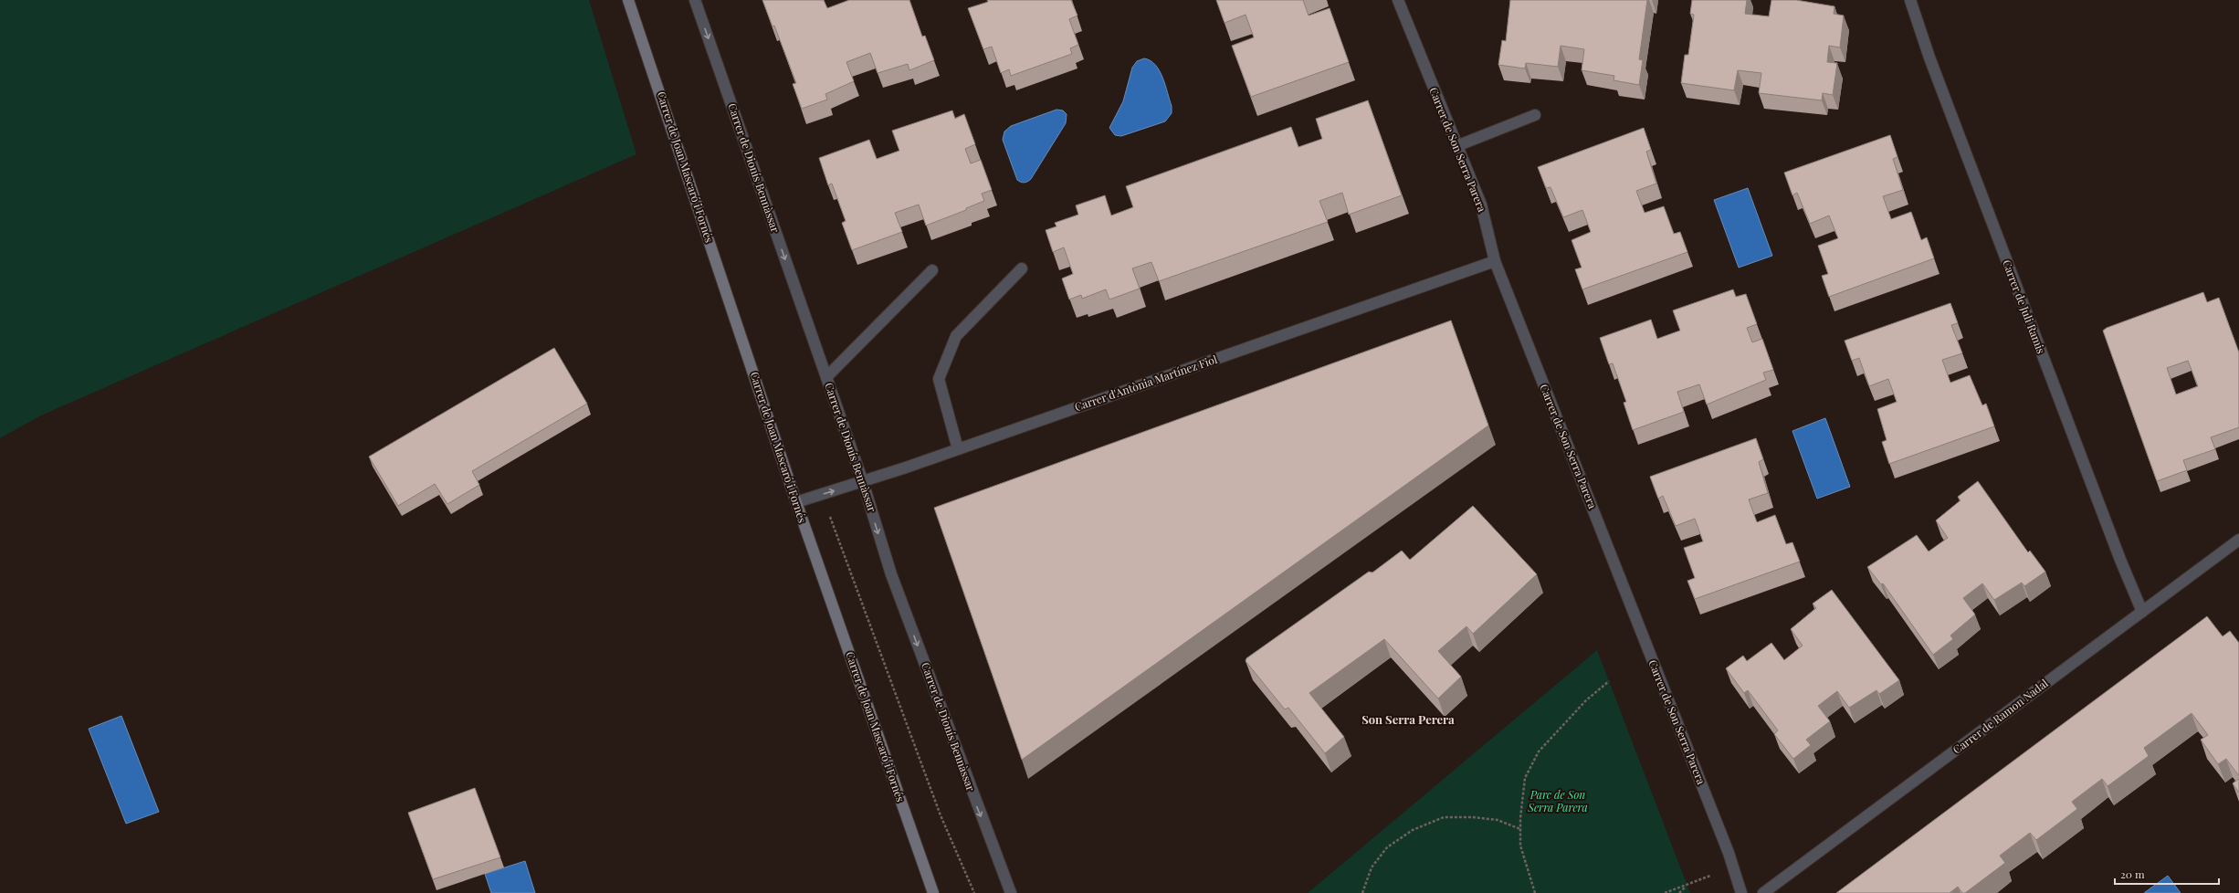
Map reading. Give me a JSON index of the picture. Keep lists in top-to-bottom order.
{
  "streets": {
    "street": [
      "Carrer de Son Serra Parera",
      "Carrer de Joan Mascaró i Fornés",
      "Carrer de Dionís Bennàssar",
      "Carrer de Juli Ramis",
      "Carrer d'Antònia Martínez Fiol",
      "Carrer de Ramon Nadal"
    ]
  },
  "crossings": [
    ["Carrer de Son Serra Parera", "Carrer d'Antònia Martínez Fiol"],
    ["Carrer de Joan Mascaró i Fornés", "Carrer d'Antònia Martínez Fiol"],
    ["Carrer de Dionís Bennàssar", "Carrer d'Antònia Martínez Fiol"],
    ["Carrer de Juli Ramis", "Carrer de Ramon Nadal"]
  ],
  "one_way": ["Carrer de Dionís Bennàssar"],
  "districts": ["Son Serra Perera"],
  "parks": ["Parc de Son Serra Parera"],
  "scale_bar": "20 m"
}
